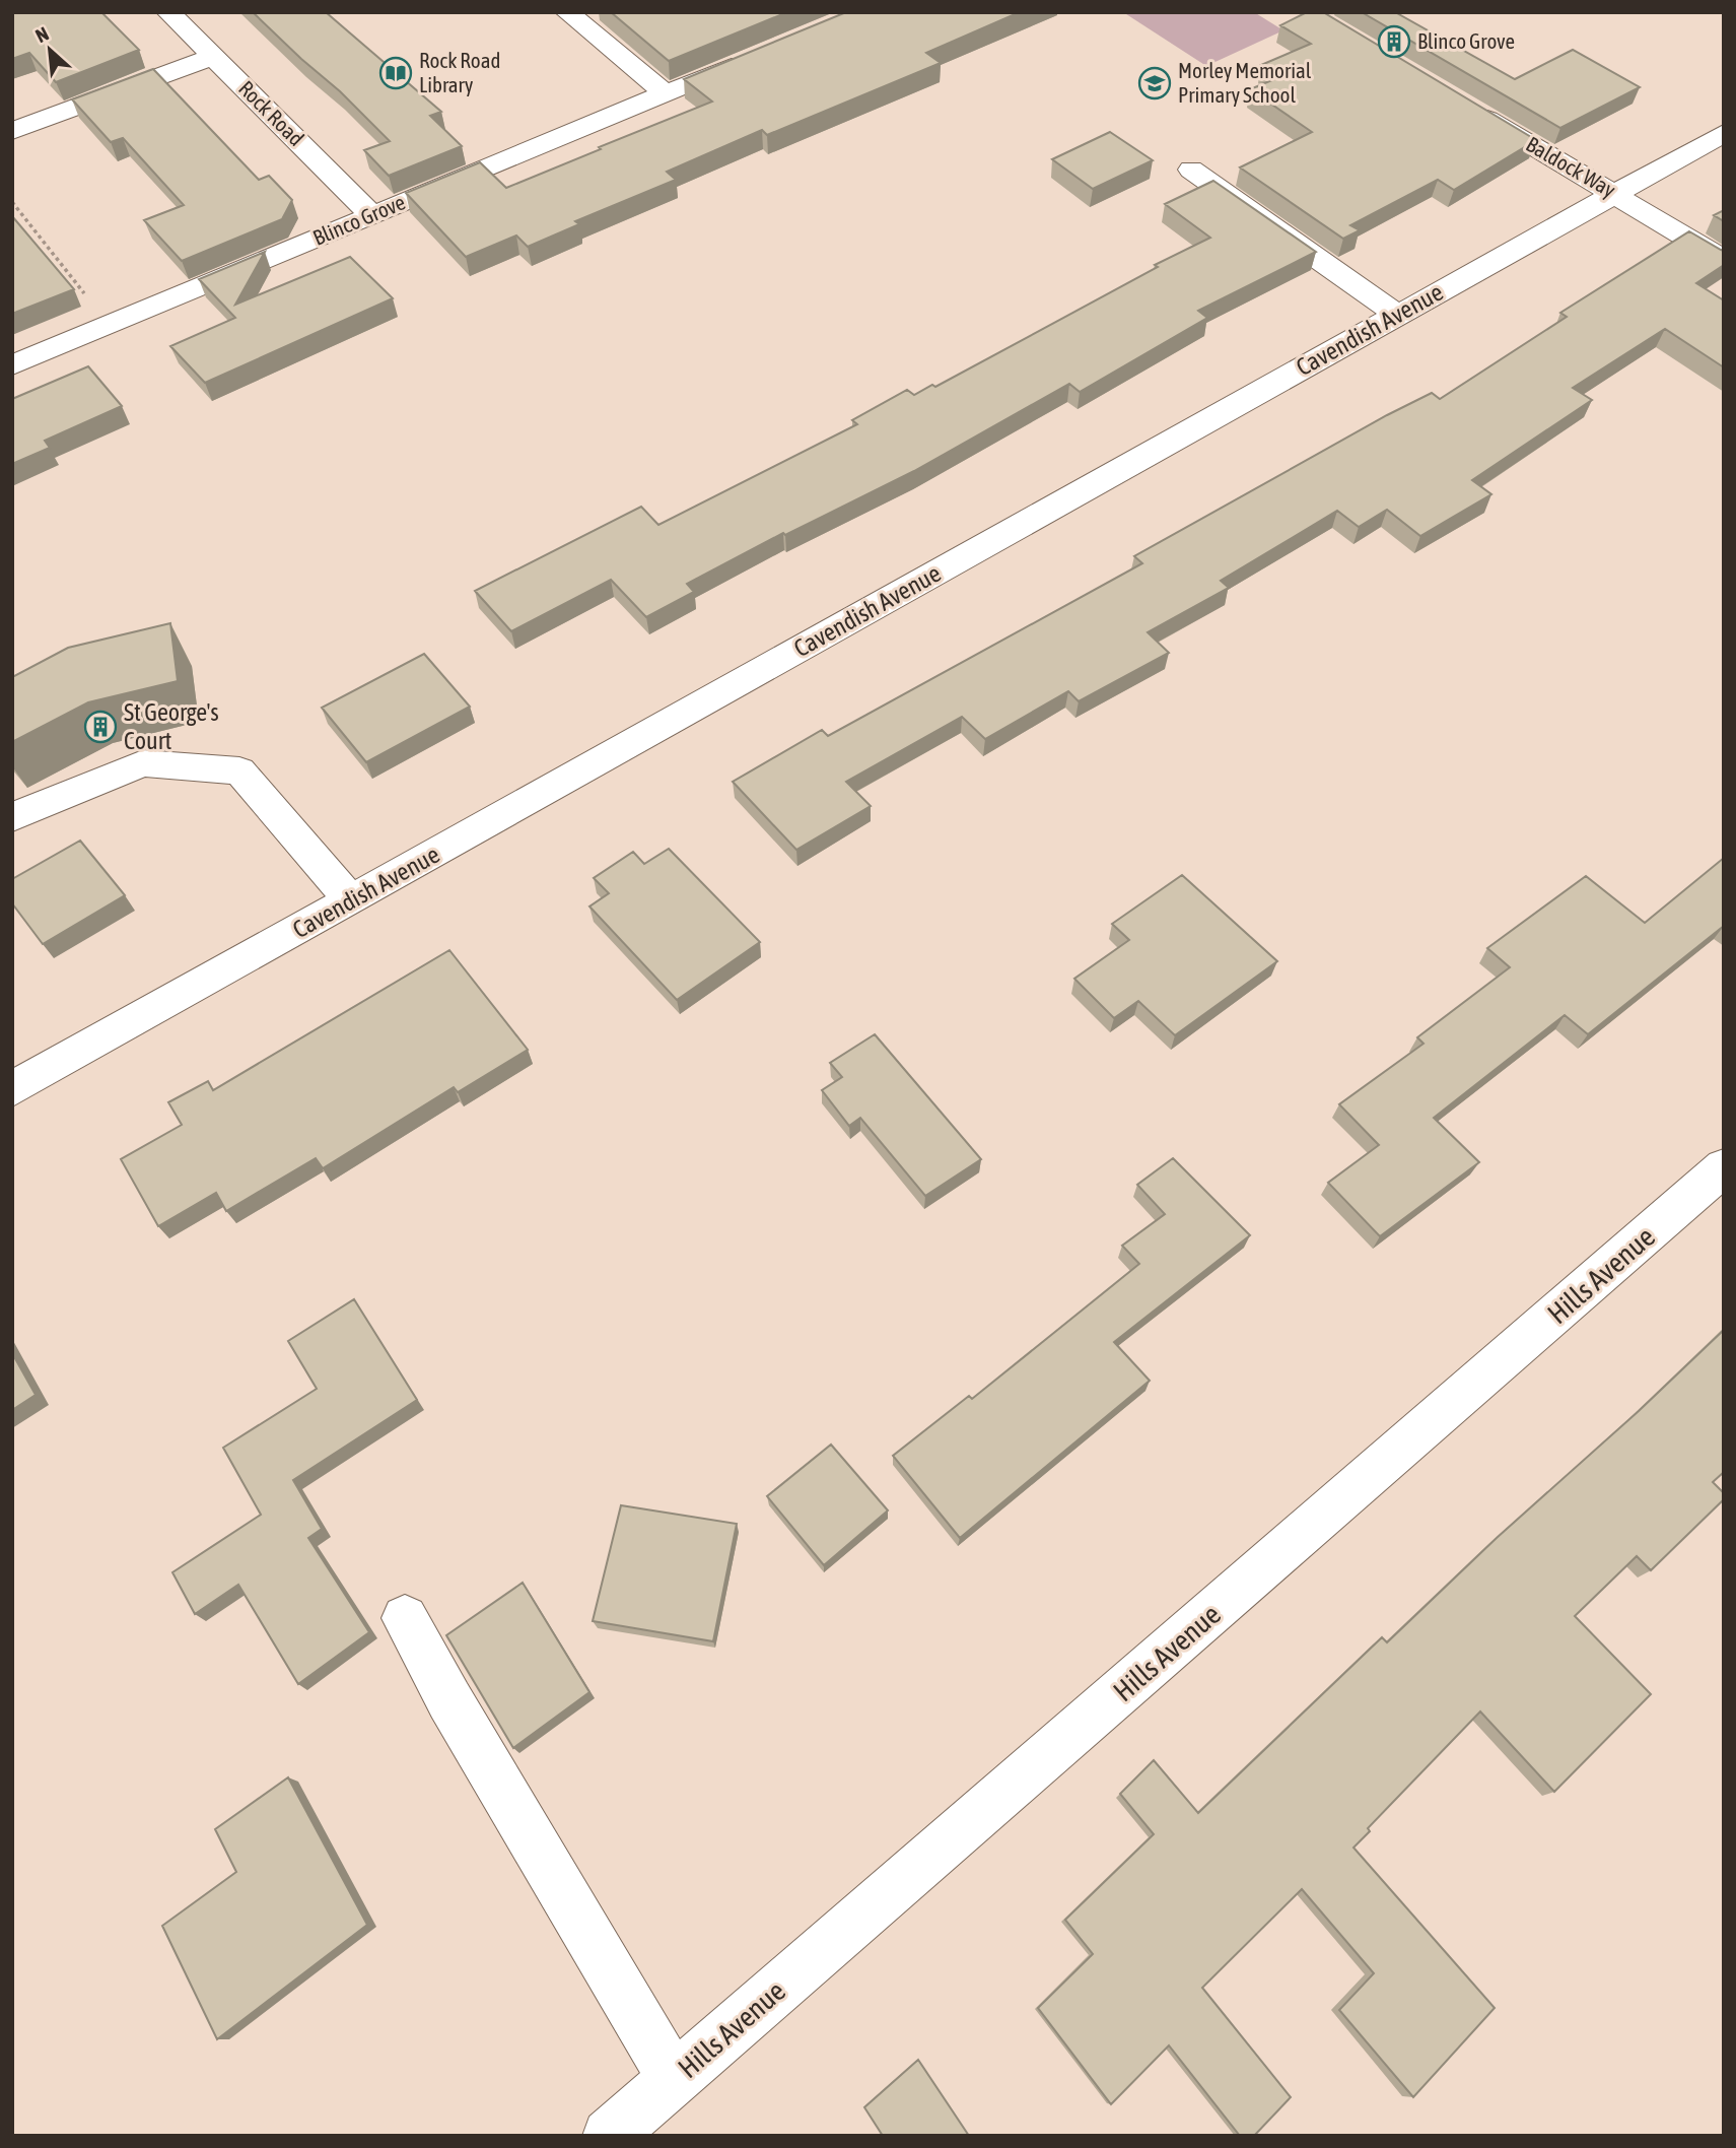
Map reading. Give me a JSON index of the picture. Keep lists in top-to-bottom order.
{
  "streets": {
    "street": [
      "Rock Road",
      "Baldock Way",
      "Blinco Grove",
      "Cavendish Avenue",
      "Hills Avenue"
    ]
  },
  "crossings": [
    ["Rock Road", "Blinco Grove"],
    ["Baldock Way", "Cavendish Avenue"]
  ],
  "places": {
    "building": ["Blinco Grove", "St George's Court"],
    "library": ["Rock Road Library"],
    "school or university": ["Morley Memorial Primary School"]
  },
  "north": "top left"
}
